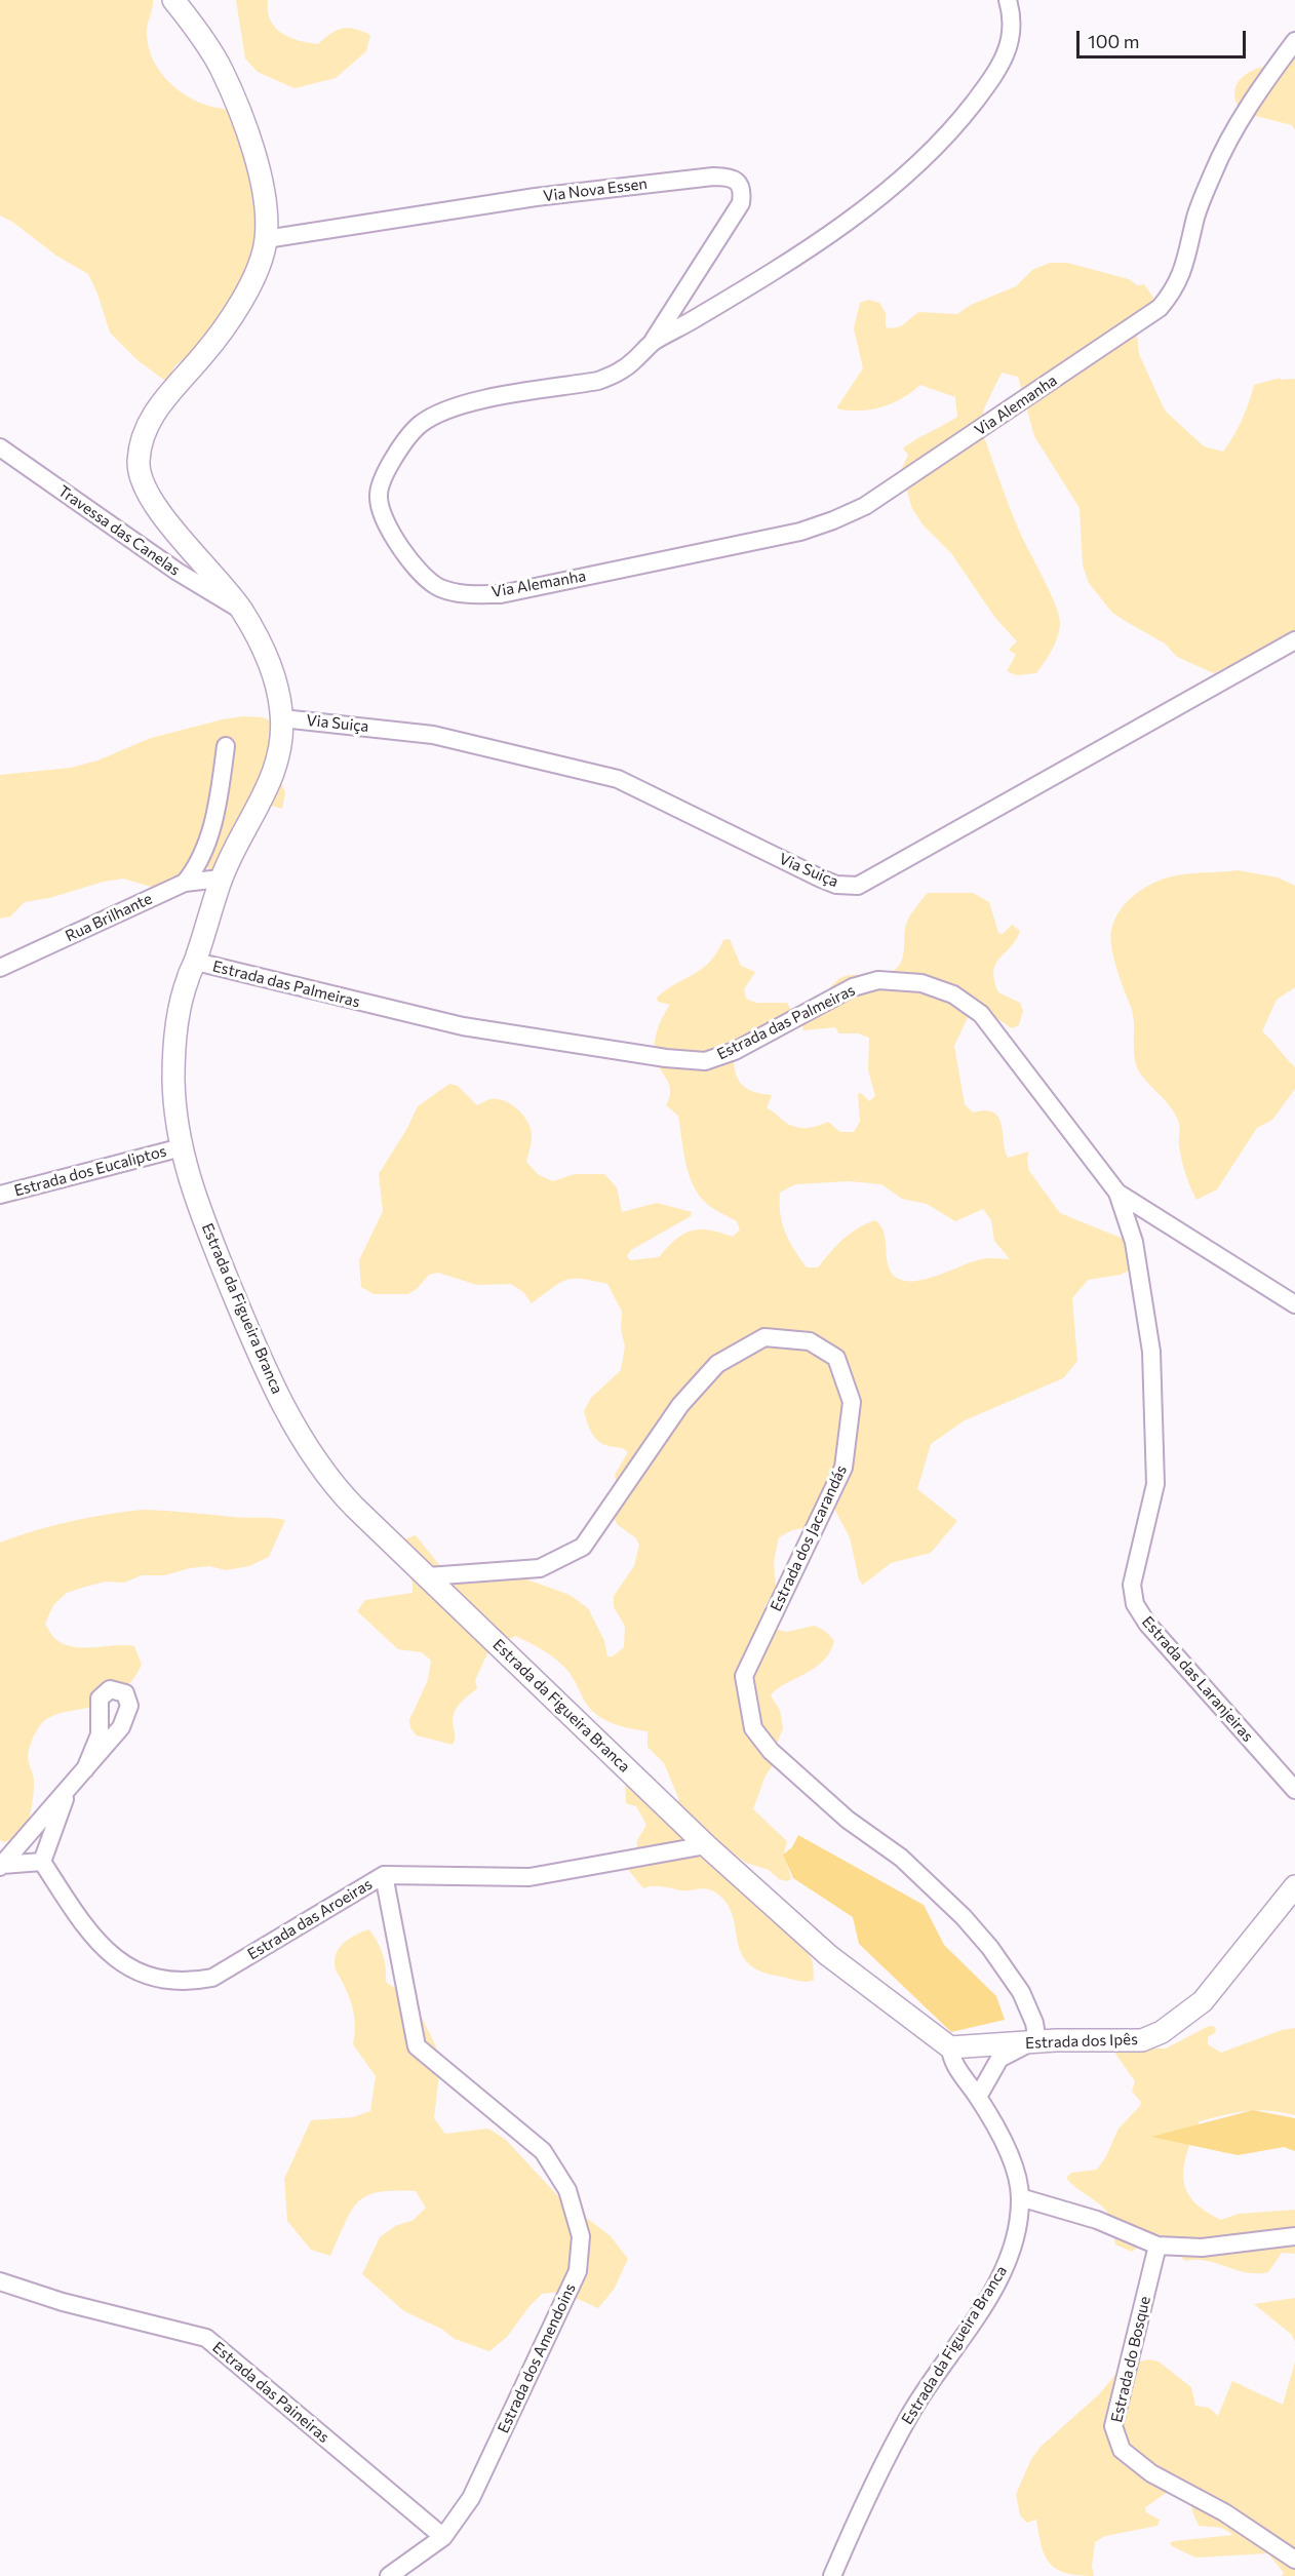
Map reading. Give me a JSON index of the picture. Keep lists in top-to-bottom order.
{
  "streets": {
    "main road": ["Estrada da Figueira Branca", "Estrada dos Ipês"],
    "street": [
      "Via Nova Essen",
      "Via Alemanha",
      "Travessa das Canelas",
      "Via Suiça",
      "Rua Brilhante",
      "Estrada das Palmeiras",
      "Estrada dos Eucaliptos",
      "Estrada dos Jacarandás",
      "Estrada das Laranjeiras",
      "Estrada das Aroeiras",
      "Estrada dos Amendoins",
      "Estrada do Bosque",
      "Estrada das Paineiras"
    ]
  },
  "crossings": [
    ["Via Nova Essen", "Via Alemanha"],
    ["Via Nova Essen", "Estrada da Figueira Branca"],
    ["Travessa das Canelas", "Estrada da Figueira Branca"],
    ["Via Suiça", "Estrada da Figueira Branca"],
    ["Rua Brilhante", "Estrada da Figueira Branca"],
    ["Estrada das Palmeiras", "Estrada da Figueira Branca"],
    ["Estrada das Palmeiras", "Estrada das Laranjeiras"],
    ["Estrada dos Eucaliptos", "Estrada da Figueira Branca"],
    ["Estrada da Figueira Branca", "Estrada dos Jacarandás"],
    ["Estrada da Figueira Branca", "Estrada das Aroeiras"],
    ["Estrada da Figueira Branca", "Estrada dos Ipês"],
    ["Estrada dos Jacarandás", "Estrada dos Ipês"],
    ["Estrada das Aroeiras", "Estrada dos Amendoins"],
    ["Estrada dos Amendoins", "Estrada das Paineiras"]
  ],
  "scale_bar": "100 m"
}
